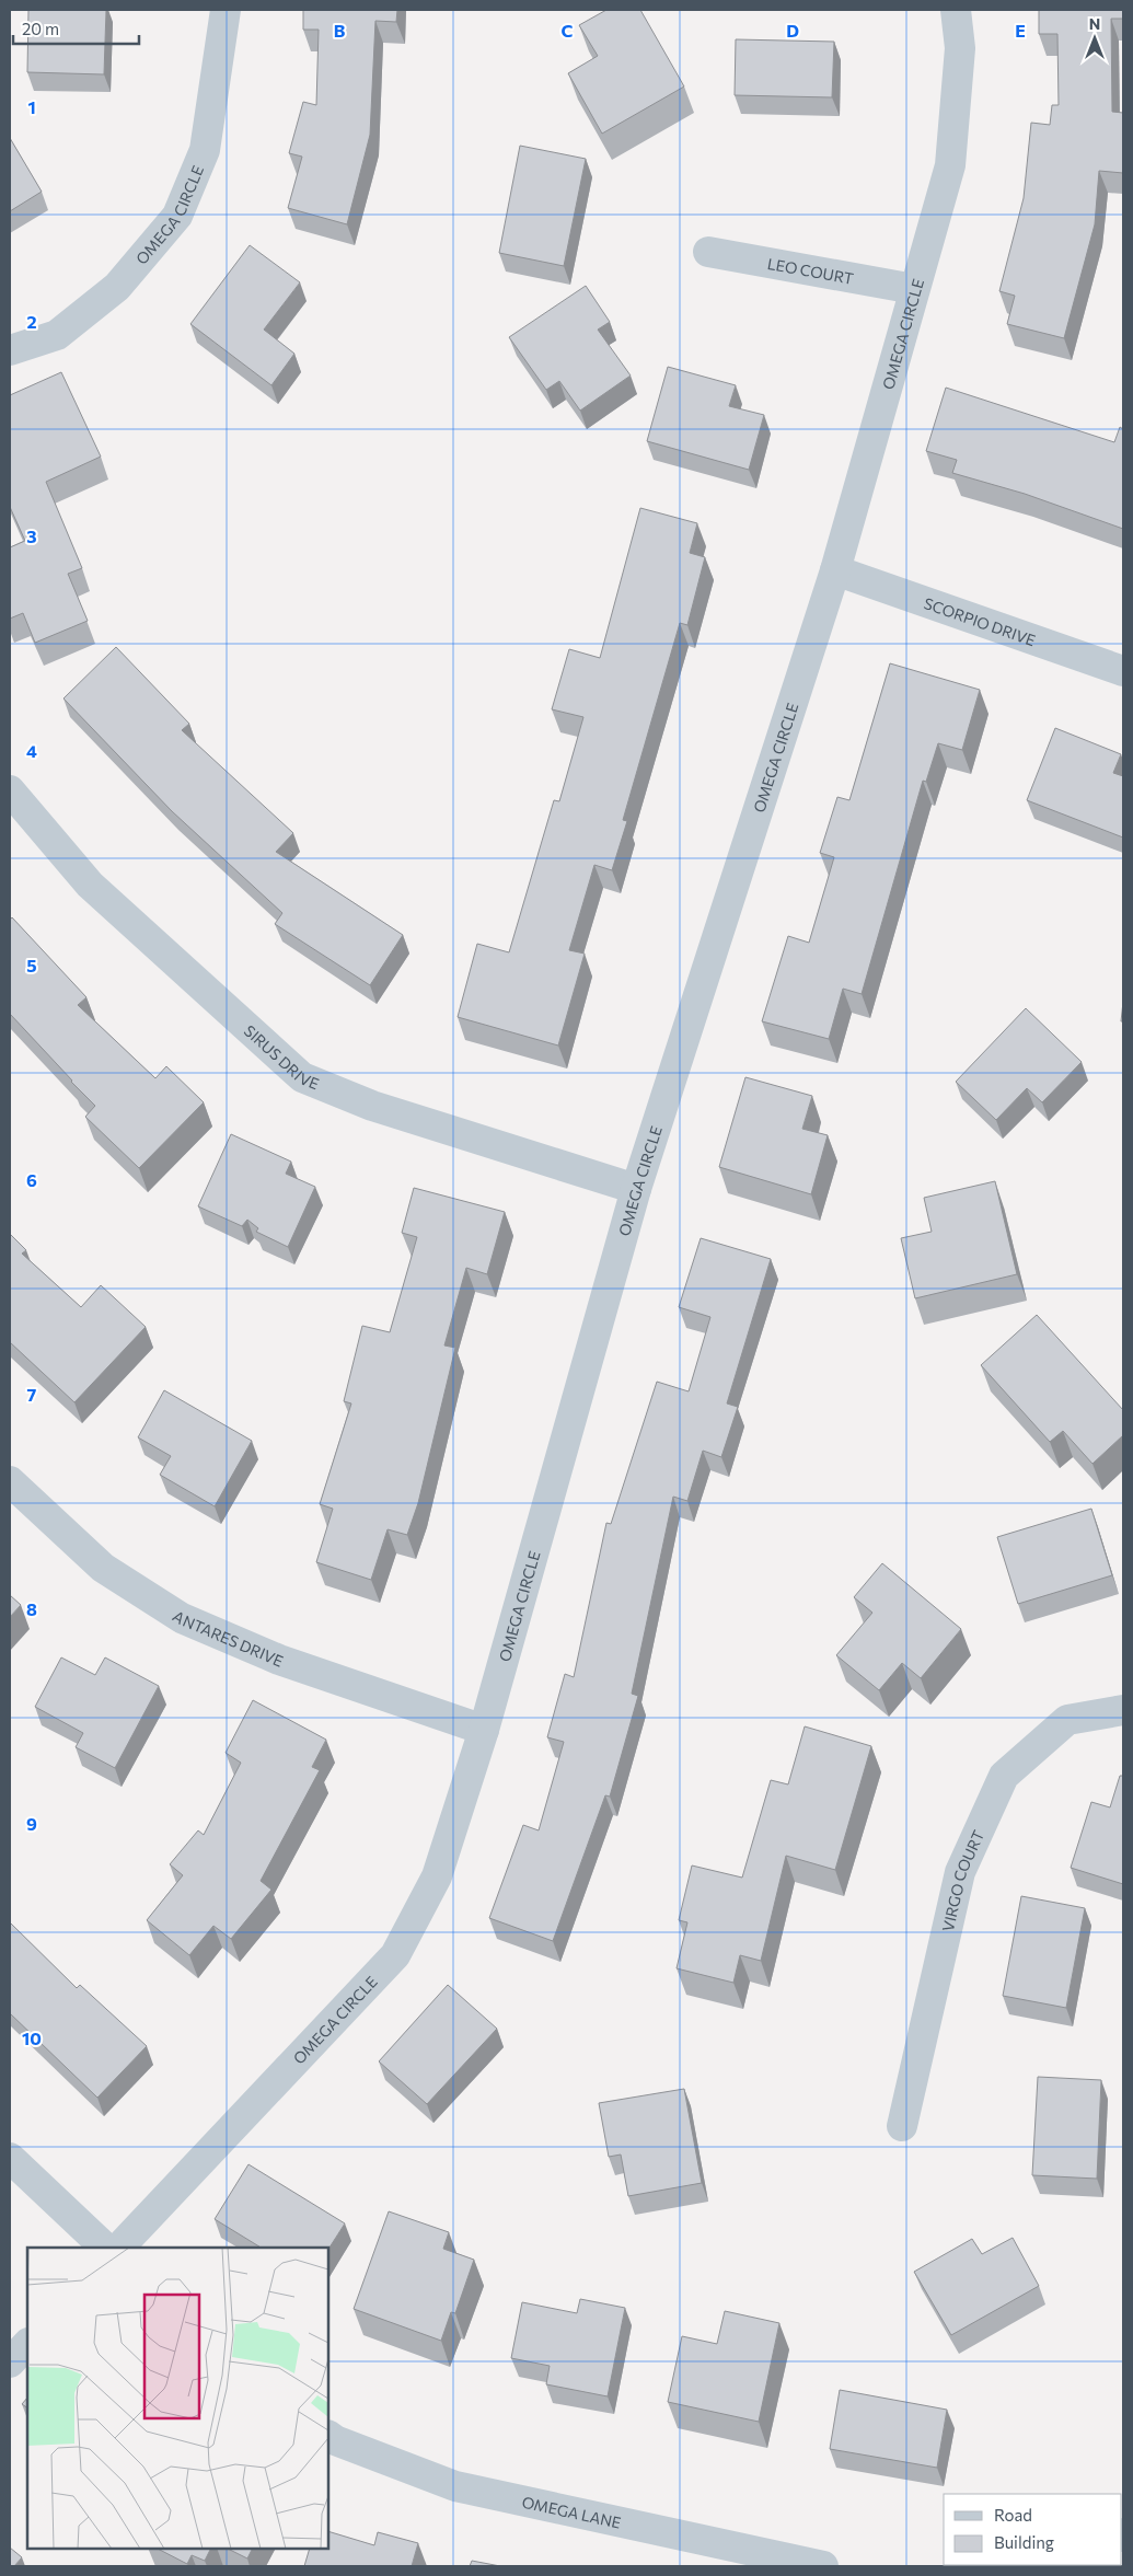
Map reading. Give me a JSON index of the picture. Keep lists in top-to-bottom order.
{
  "streets": {
    "street": [
      "OMEGA CIRCLE",
      "LEO COURT",
      "SCORPIO DRIVE",
      "SIRUS DRIVE",
      "ANTARES DRIVE",
      "VIRGO COURT",
      "OMEGA LANE"
    ]
  },
  "crossings": [
    ["OMEGA CIRCLE", "LEO COURT"],
    ["OMEGA CIRCLE", "SCORPIO DRIVE"],
    ["OMEGA CIRCLE", "SIRUS DRIVE"],
    ["OMEGA CIRCLE", "ANTARES DRIVE"]
  ],
  "legend": ["Road", "Building"],
  "scale_bar": "20 m",
  "north": "top",
  "grid": {
    "columns": [
      "B",
      "C",
      "D",
      "E"
    ],
    "rows": [
      "1",
      "2",
      "3",
      "4",
      "5",
      "6",
      "7",
      "8",
      "9",
      "10"
    ]
  }
}
